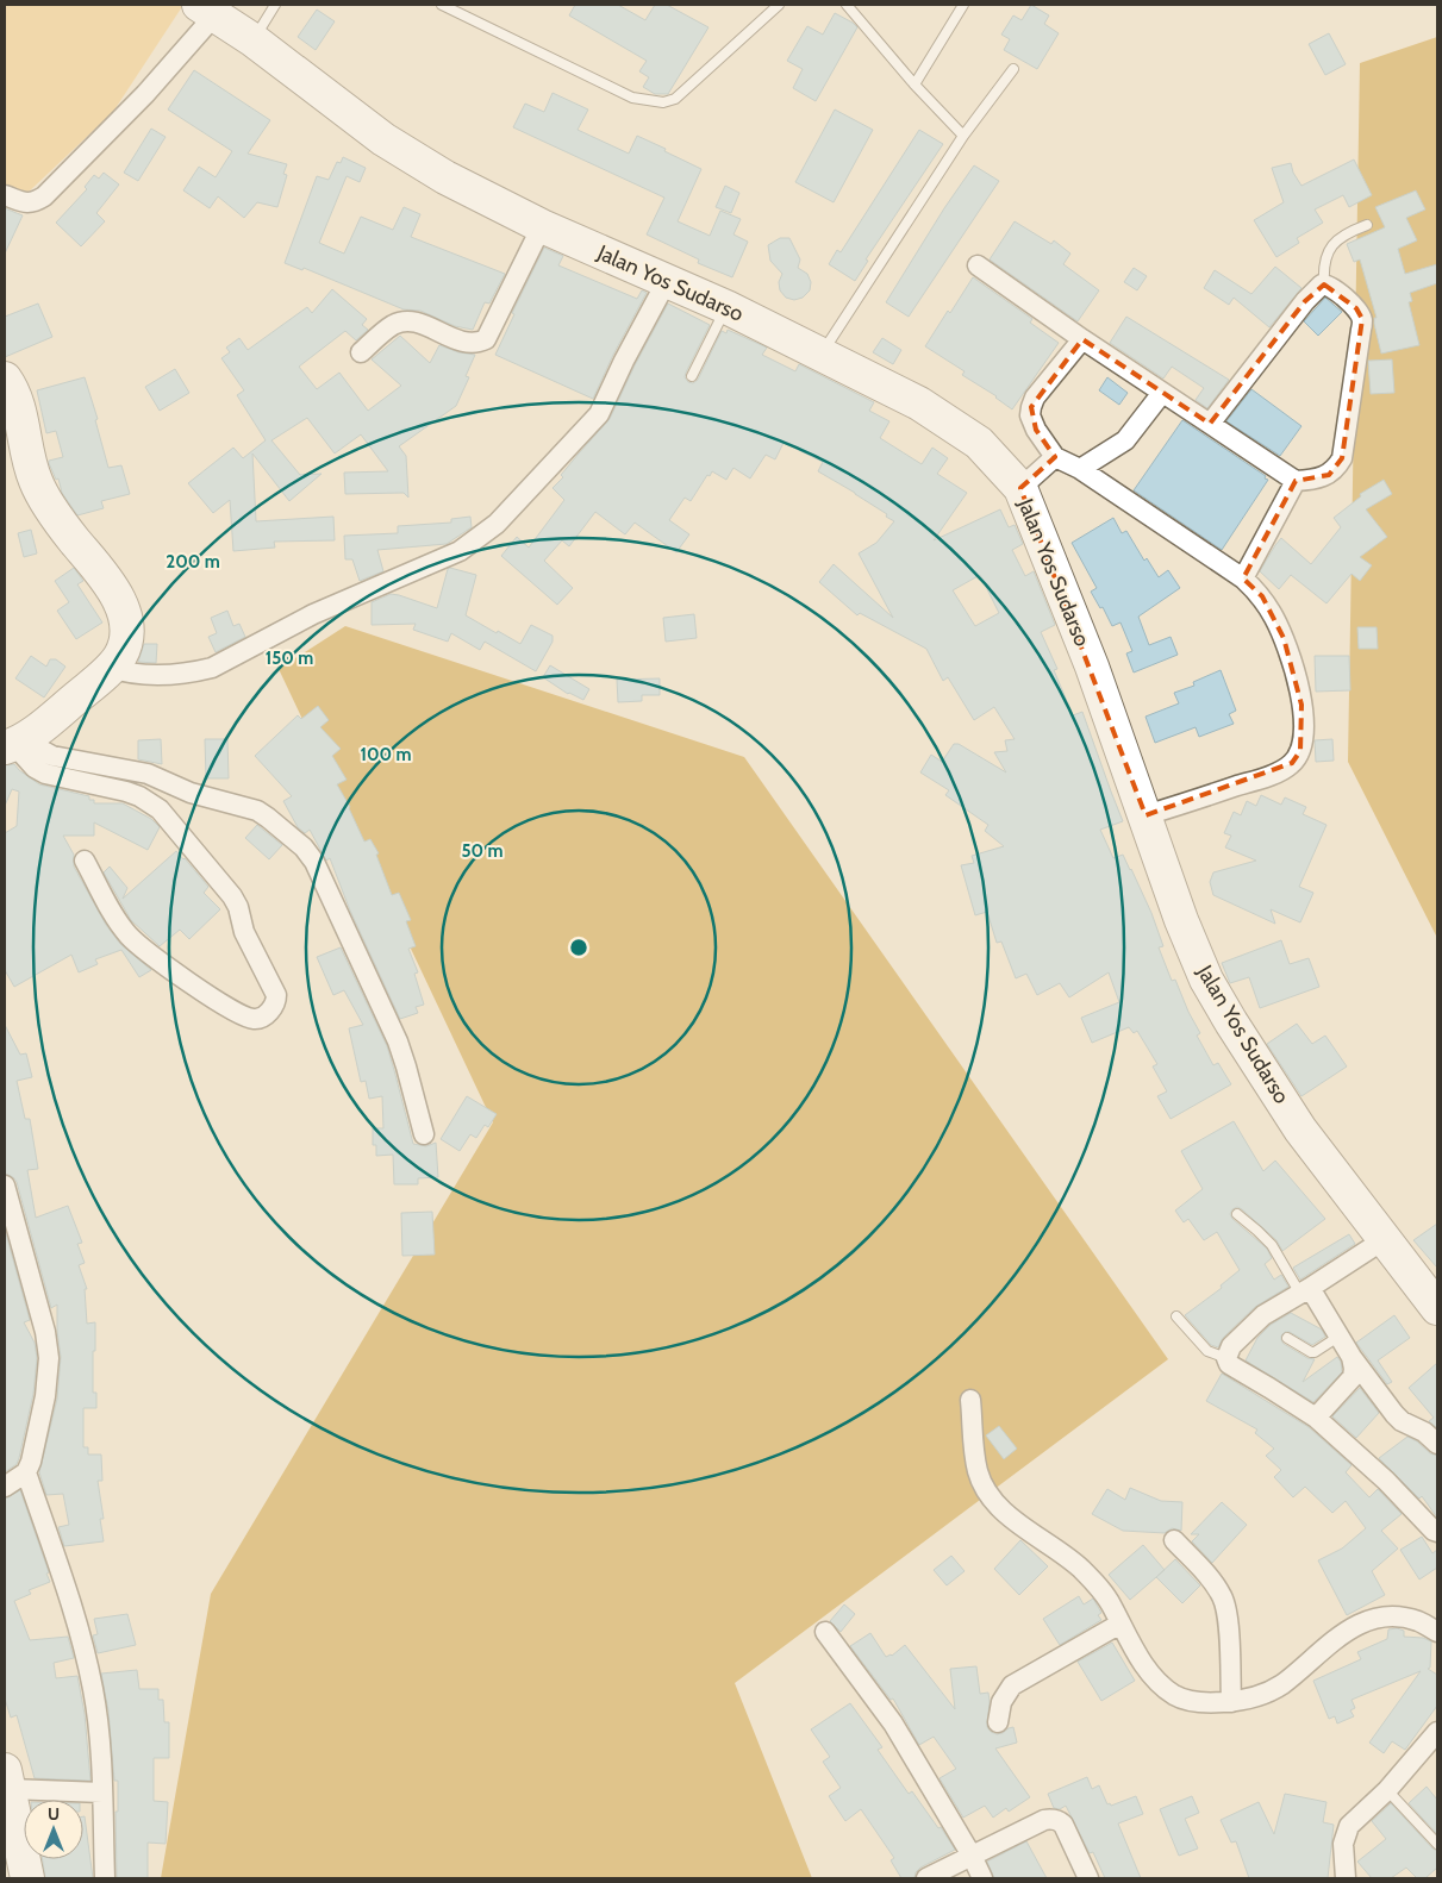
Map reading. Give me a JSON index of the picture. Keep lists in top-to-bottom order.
{
  "streets": {
    "highway": ["Jalan Yos Sudarso"]
  },
  "north": "top",
  "rings": [
    "200 m",
    "150 m",
    "100 m",
    "50 m"
  ]
}
